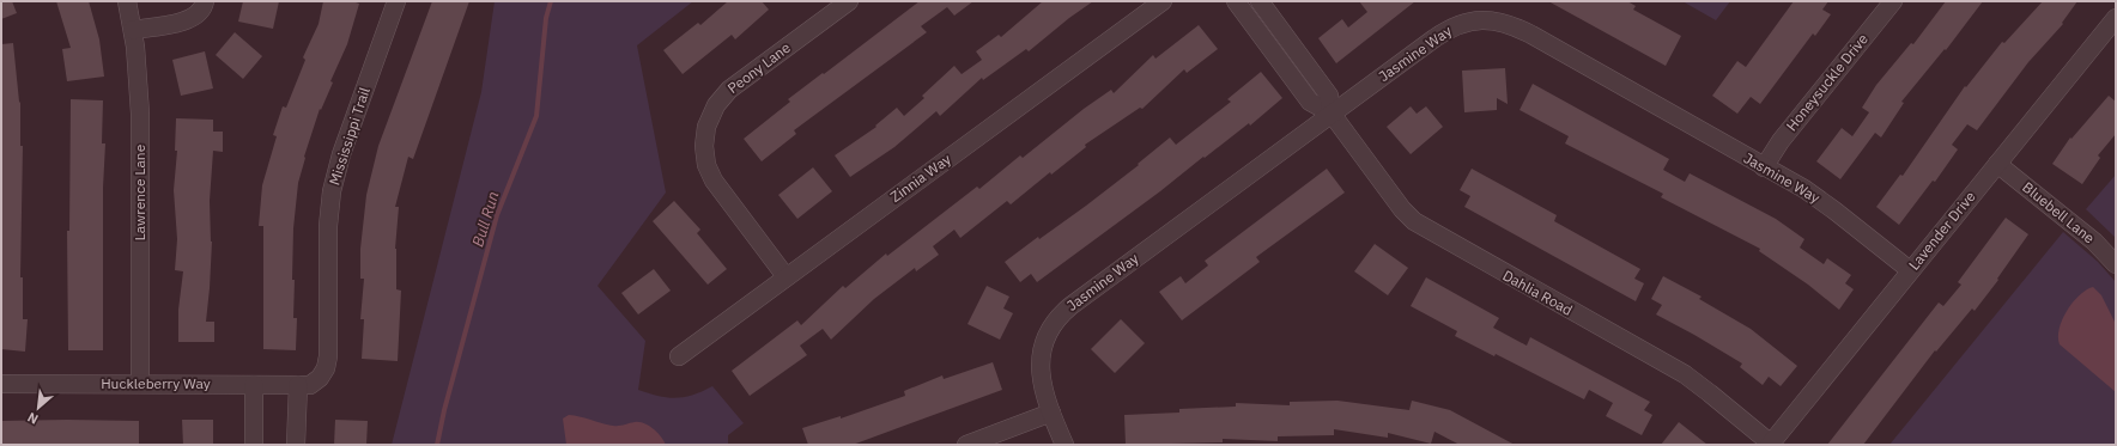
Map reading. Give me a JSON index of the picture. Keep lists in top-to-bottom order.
{
  "streets": {
    "street": [
      "Jasmine Way",
      "Peony Lane",
      "Honeysuckle Drive",
      "Mississippi Trail",
      "Zinnia Way",
      "Lawrence Lane",
      "Bluebell Lane",
      "Lavender Drive",
      "Dahlia Road",
      "Huckleberry Way"
    ]
  },
  "crossings": [
    ["Jasmine Way", "Honeysuckle Drive"],
    ["Jasmine Way", "Lavender Drive"],
    ["Jasmine Way", "Dahlia Road"],
    ["Peony Lane", "Zinnia Way"],
    ["Mississippi Trail", "Huckleberry Way"],
    ["Lawrence Lane", "Huckleberry Way"],
    ["Bluebell Lane", "Lavender Drive"],
    ["Lavender Drive", "Dahlia Road"]
  ],
  "water": ["Bull Run"],
  "north": "bottom left"
}
